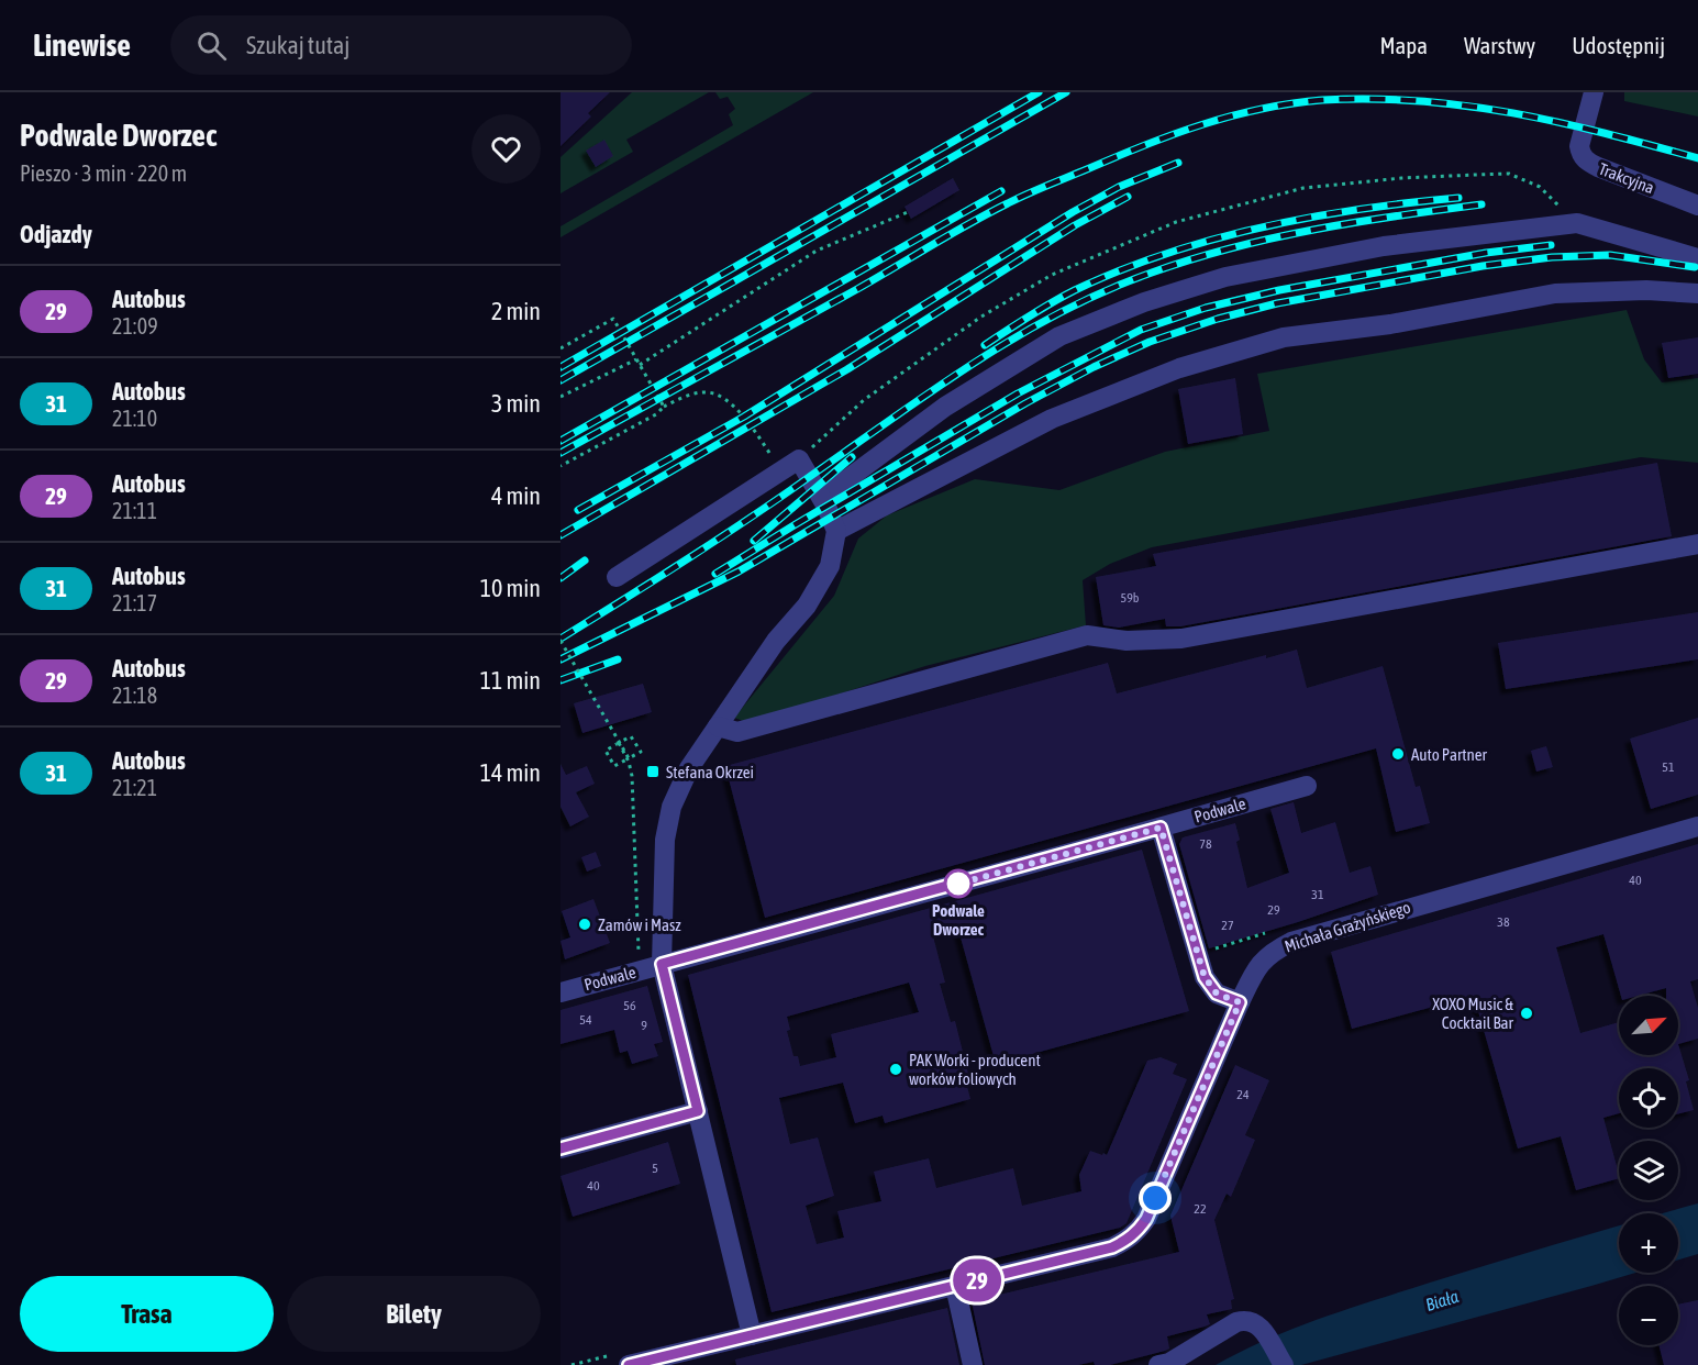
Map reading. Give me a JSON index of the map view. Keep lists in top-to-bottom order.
{
  "streets": {
    "street": ["Trakcyjna", "Podwale", "Michała Grażyńskiego"]
  },
  "water": ["Biała"],
  "places": {
    "other": [
      "Auto Partner",
      "Podwale Dworzec",
      "Zamów i Masz",
      "XOXO Music & Cocktail Bar",
      "PAK Worki - producent worków foliowych"
    ],
    "transit": ["Stefana Okrzei"]
  },
  "lines": ["bus line 29"],
  "house_numbers": [
    "59b",
    "51",
    "78",
    "40",
    "31",
    "29",
    "38",
    "27",
    "56",
    "54",
    "9",
    "24",
    "5",
    "40",
    "22"
  ],
  "north": "top right",
  "page": {
    "header": "Linewise",
    "search": "Szukaj tutaj",
    "nav": ["Mapa", "Warstwy", "Udostępnij"],
    "heading": [
      ["Podwale Dworzec", "Pieszo · 3 min · 220 m"],
      "Odjazdy"
    ],
    "on_map": "29",
    "list": [
      {
        "mark": "29",
        "name": "Autobus",
        "note": "21:09",
        "value": "2 min"
      },
      {
        "mark": "31",
        "name": "Autobus",
        "note": "21:10",
        "value": "3 min"
      },
      {
        "mark": "29",
        "name": "Autobus",
        "note": "21:11",
        "value": "4 min"
      },
      {
        "mark": "31",
        "name": "Autobus",
        "note": "21:17",
        "value": "10 min"
      },
      {
        "mark": "29",
        "name": "Autobus",
        "note": "21:18",
        "value": "11 min"
      },
      {
        "mark": "31",
        "name": "Autobus",
        "note": "21:21",
        "value": "14 min"
      }
    ],
    "map_buttons": ["+", "−"],
    "buttons": ["Trasa", "Bilety"]
  }
}
